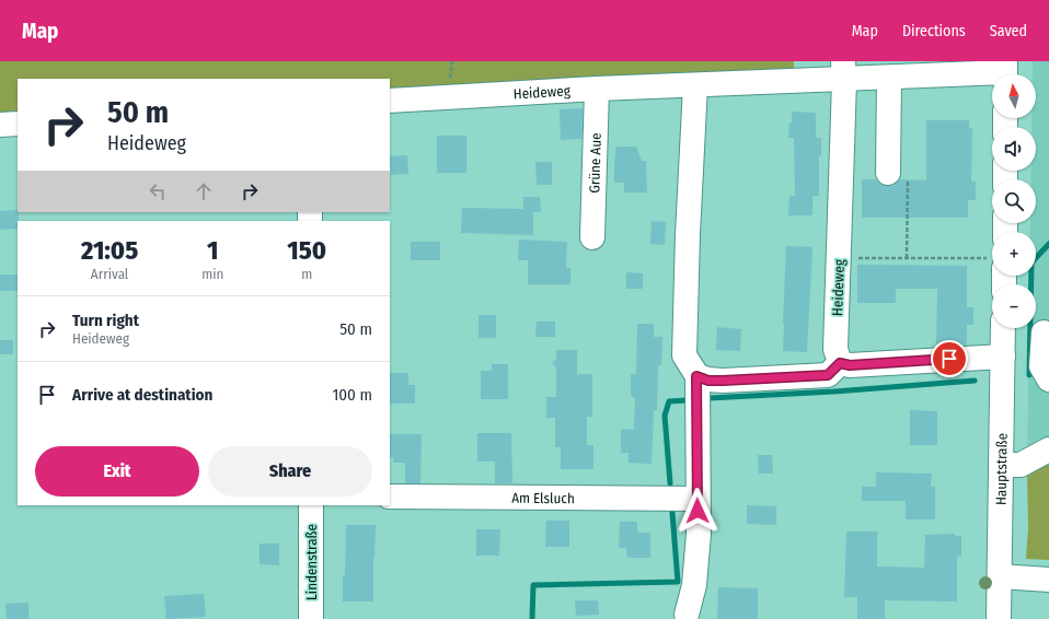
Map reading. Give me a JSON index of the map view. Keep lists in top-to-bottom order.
{
  "streets": {
    "street": [
      "Heideweg",
      "Grüne Aue",
      "Hauptstraße",
      "Am Elsluch",
      "Lindenstraße"
    ]
  },
  "crossings": [
    ["Heideweg", "Grüne Aue"]
  ],
  "north": "top",
  "page": {
    "header": "Map",
    "nav": ["Map", "Directions", "Saved"],
    "map_buttons": ["+", "−"],
    "turn": ["50 m", "Heideweg"],
    "eta": [
      "21:05",
      "Arrival",
      "1",
      "min",
      "150",
      "m"
    ],
    "list": [
      {
        "name": "Turn right",
        "note": "Heideweg",
        "value": "50 m"
      },
      {
        "name": "Arrive at destination",
        "value": "100 m"
      }
    ],
    "buttons": ["Exit", "Share"]
  }
}
